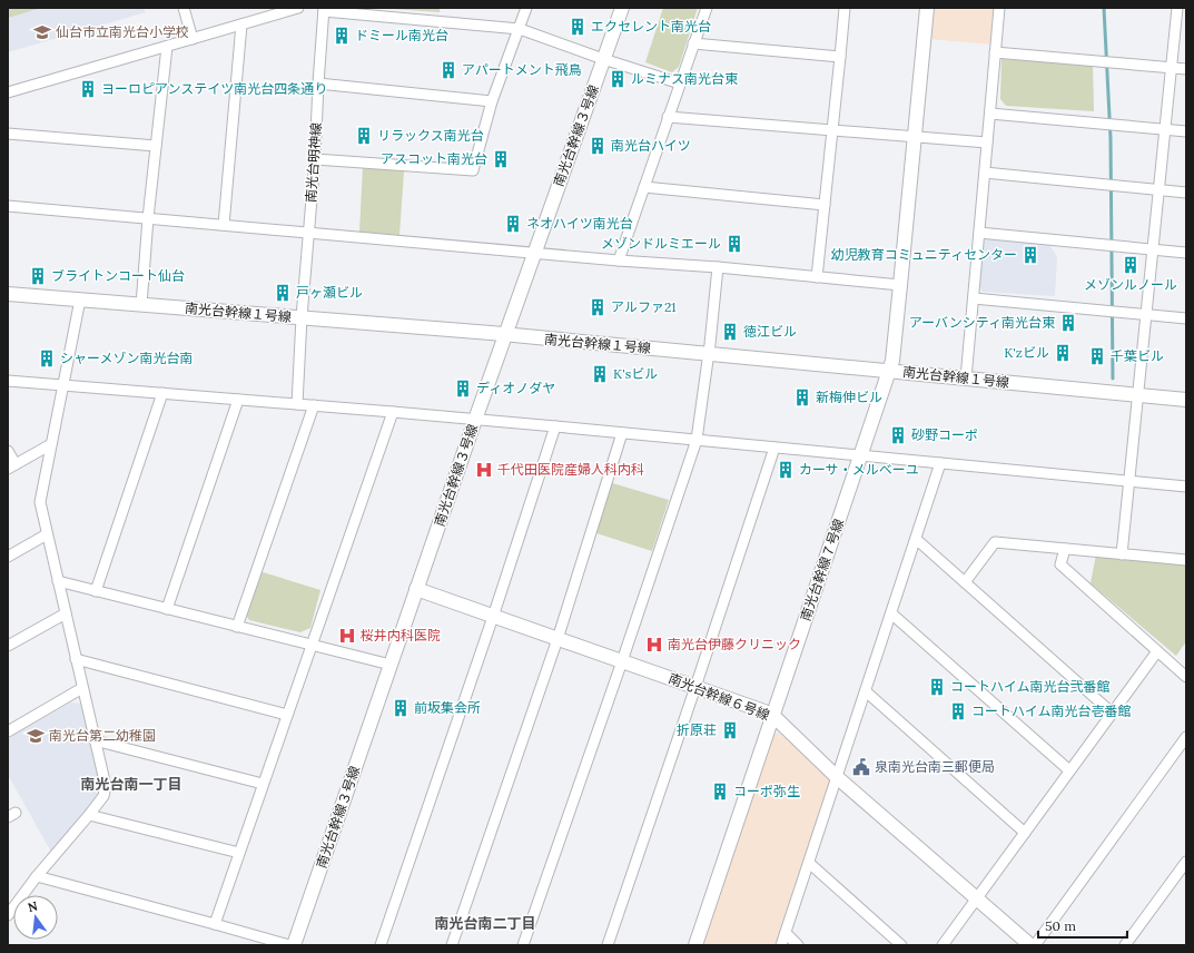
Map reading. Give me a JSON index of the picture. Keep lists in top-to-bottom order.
{
  "streets": {
    "street": [
      "南光台幹線３号線",
      "南光台明神線",
      "南光台幹線１号線",
      "南光台幹線７号線",
      "南光台幹線６号線"
    ]
  },
  "crossings": [
    ["南光台幹線３号線", "南光台幹線１号線"],
    ["南光台幹線３号線", "南光台幹線６号線"],
    ["南光台明神線", "南光台幹線１号線"],
    ["南光台幹線１号線", "南光台幹線７号線"],
    ["南光台幹線７号線", "南光台幹線６号線"]
  ],
  "districts": ["南光台南一丁目", "南光台南二丁目"],
  "places": {
    "building": [
      "エクセレント南光台",
      "ドミール南光台",
      "アパートメント飛鳥",
      "ルミナス南光台東",
      "ヨーロピアンステイツ南光台四条通り",
      "リラックス南光台",
      "南光台ハイツ",
      "アスコット南光台",
      "ネオハイツ南光台",
      "メゾンドルミエール",
      "幼児教育コミュニティセンター",
      "メゾンルノール",
      "ブライトンコート仙台",
      "戸ヶ瀬ビル",
      "アルファ21",
      "アーバンシティ南光台東",
      "徳江ビル",
      "K'zビル",
      "千葉ビル",
      "シャーメゾン南光台南",
      "K'sビル",
      "ディオノダヤ",
      "新梅伸ビル",
      "砂野コーポ",
      "カーサ・メルベーユ",
      "コートハイム南光台弐番館",
      "前坂集会所",
      "コートハイム南光台壱番館",
      "折原荘",
      "コーポ弥生"
    ],
    "school or university": ["仙台市立南光台小学校", "南光台第二幼稚園"],
    "hospital": ["千代田医院産婦人科内科", "桜井内科医院", "南光台伊藤クリニック"],
    "public building": ["泉南光台南三郵便局"]
  },
  "scale_bar": "50 m",
  "north": "top"
}
